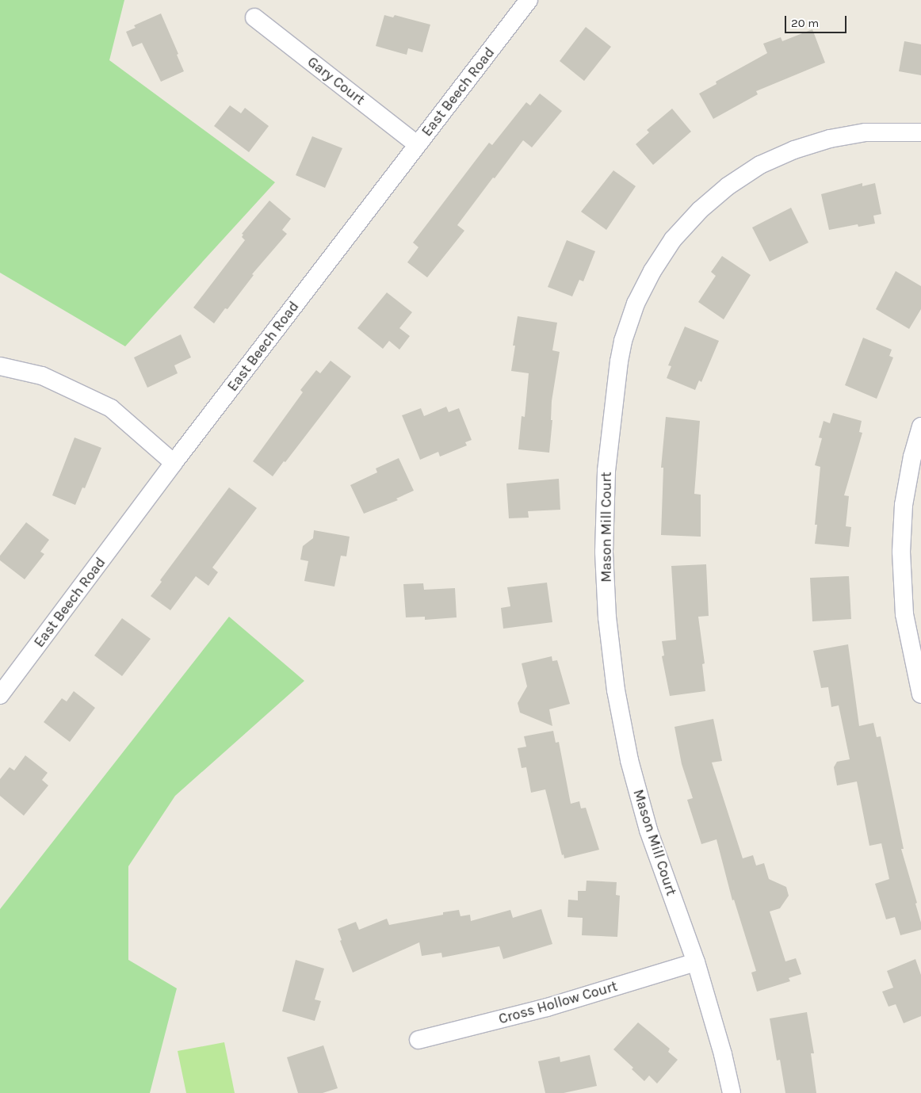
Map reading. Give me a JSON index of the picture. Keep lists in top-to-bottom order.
{
  "streets": {
    "street": [
      "Gary Court",
      "East Beech Road",
      "Mason Mill Court",
      "Cross Hollow Court"
    ]
  },
  "crossings": [
    ["Gary Court", "East Beech Road"],
    ["Mason Mill Court", "Cross Hollow Court"]
  ],
  "scale_bar": "20 m"
}
